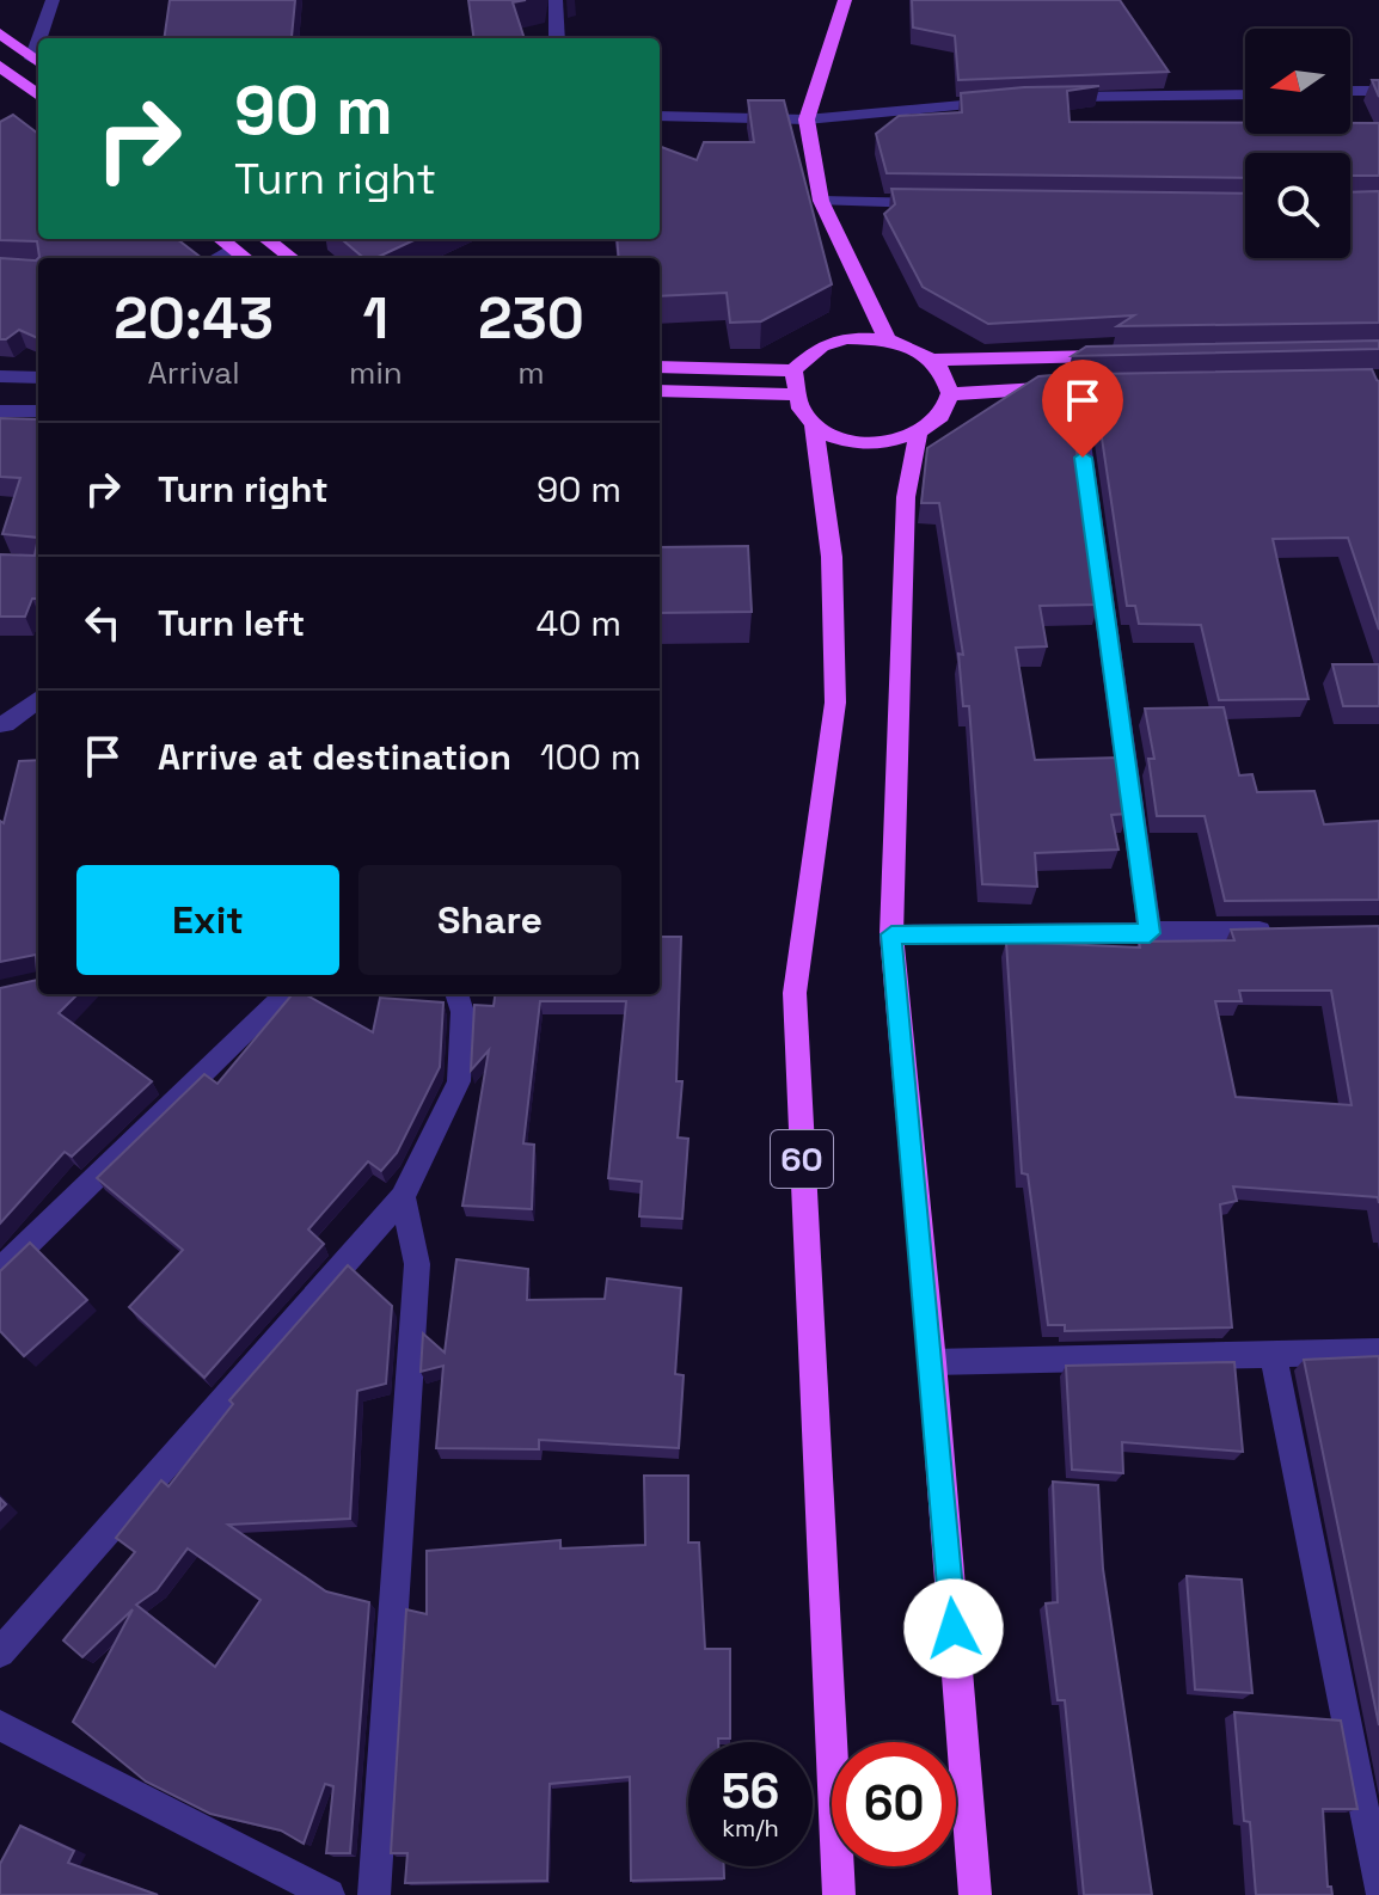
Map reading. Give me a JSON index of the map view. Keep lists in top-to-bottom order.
{
  "streets": {
    "main road": ["60"]
  },
  "north": "left",
  "page": {
    "turn": ["90 m", "Turn right"],
    "eta": [
      "20:43",
      "Arrival",
      "1",
      "min",
      "230",
      "m"
    ],
    "list": [
      {
        "name": "Turn right",
        "value": "90 m"
      },
      {
        "name": "Turn left",
        "value": "40 m"
      },
      {
        "name": "Arrive at destination",
        "value": "100 m"
      }
    ],
    "buttons": ["Exit", "Share"],
    "speed": "56 km/h",
    "limit": "60"
  }
}
